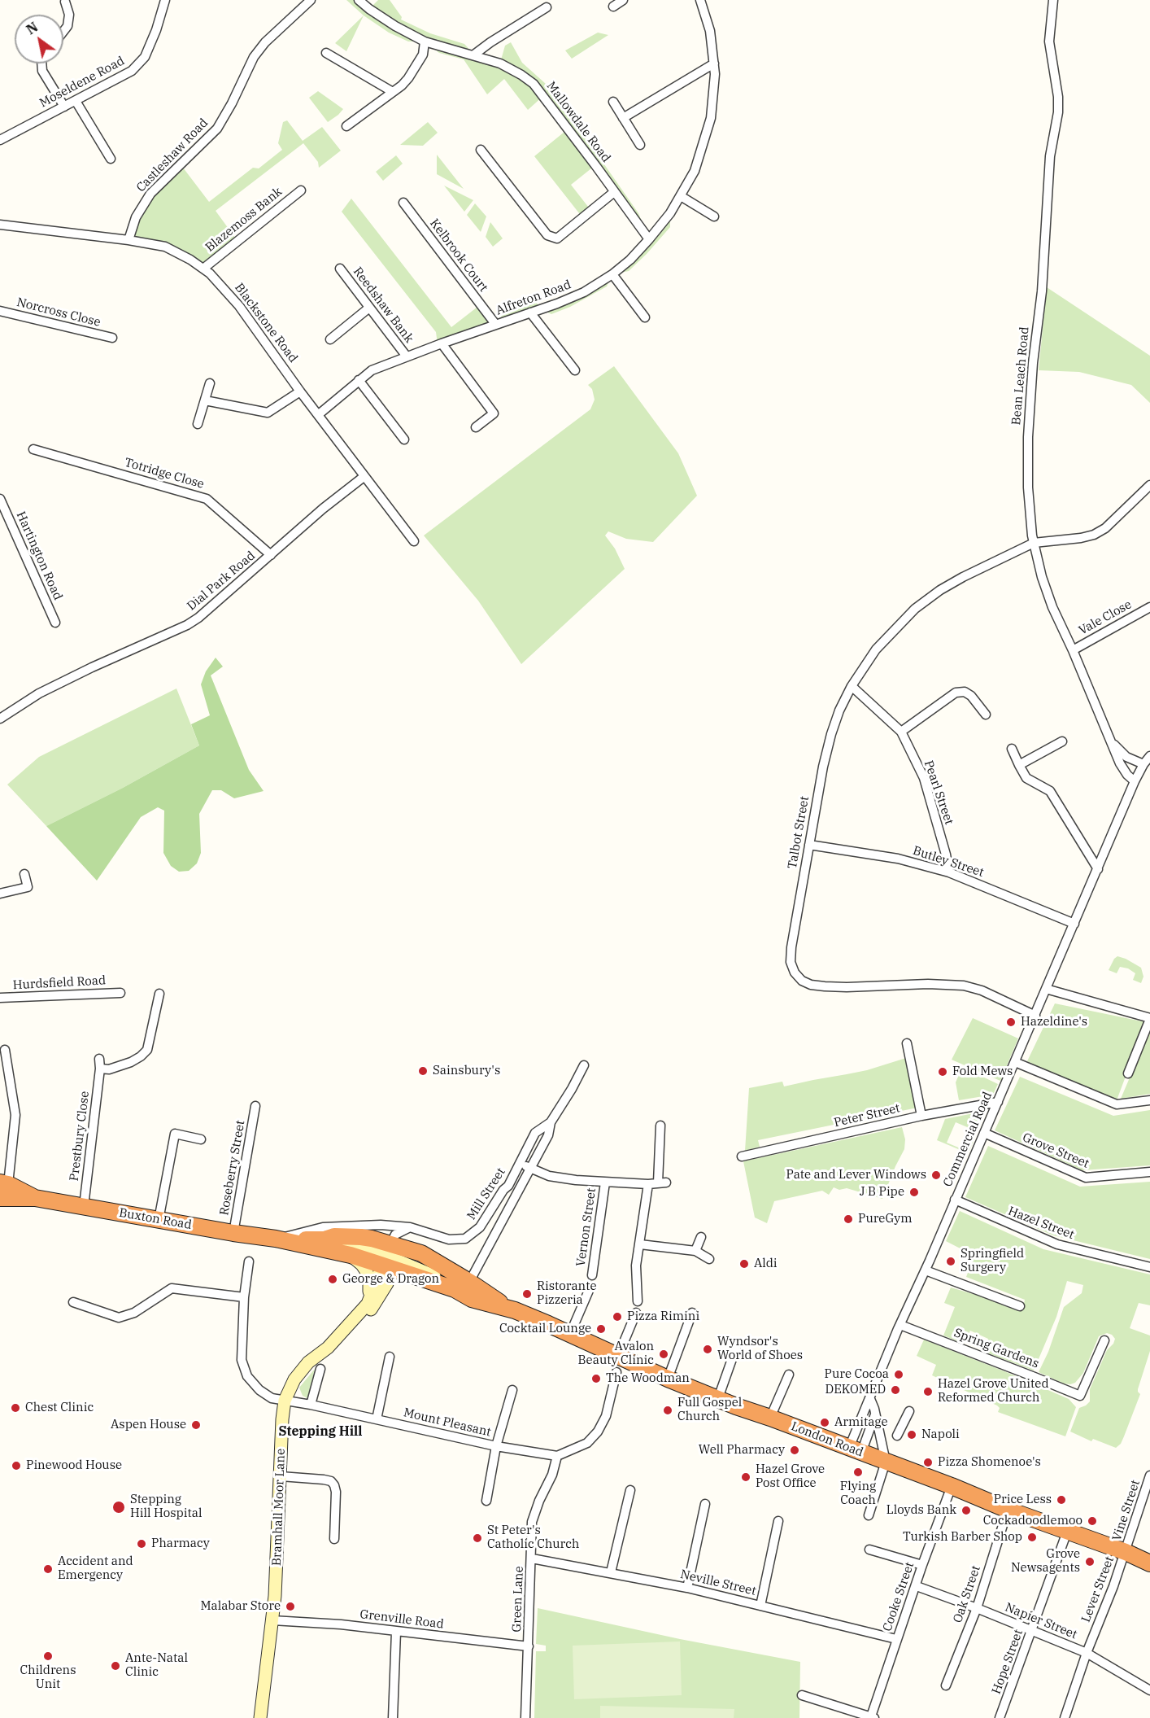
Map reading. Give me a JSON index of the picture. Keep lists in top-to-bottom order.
{
  "streets": {
    "highway": ["Buxton Road", "London Road"],
    "street": [
      "Moseldene Road",
      "Mallowdale Road",
      "Castleshaw Road",
      "Blazemoss Bank",
      "Kelbrook Court",
      "Alfreton Road",
      "Reedshaw Bank",
      "Norcross Close",
      "Blackstone Road",
      "Bean Leach Road",
      "Totridge Close",
      "Hartington Road",
      "Dial Park Road",
      "Vale Close",
      "Pearl Street",
      "Talbot Street",
      "Butley Street",
      "Hurdsfield Road",
      "Peter Street",
      "Prestbury Close",
      "Commercial Road",
      "Grove Street",
      "Roseberry Street",
      "Mill Street",
      "Hazel Street",
      "Vernon Street",
      "Spring Gardens",
      "Mount Pleasant",
      "Bramhall Moor Lane",
      "Vine Street",
      "Neville Street",
      "Lever Street",
      "Oak Street",
      "Cooke Street",
      "Green Lane",
      "Grenville Road",
      "Napier Street",
      "Hope Street"
    ]
  },
  "crossings": [
    ["Mallowdale Road", "Alfreton Road"],
    ["Castleshaw Road", "Blackstone Road"],
    ["Blazemoss Bank", "Blackstone Road"],
    ["Kelbrook Court", "Alfreton Road"],
    ["Alfreton Road", "Reedshaw Bank"],
    ["Alfreton Road", "Blackstone Road"],
    ["Blackstone Road", "Dial Park Road"],
    ["Bean Leach Road", "Vale Close"],
    ["Bean Leach Road", "Talbot Street"],
    ["Bean Leach Road", "Commercial Road"],
    ["Totridge Close", "Dial Park Road"],
    ["Pearl Street", "Talbot Street"],
    ["Pearl Street", "Butley Street"],
    ["Talbot Street", "Butley Street"],
    ["Talbot Street", "Commercial Road"],
    ["Butley Street", "Commercial Road"],
    ["Peter Street", "Commercial Road"],
    ["Prestbury Close", "Buxton Road"],
    ["Commercial Road", "Grove Street"],
    ["Commercial Road", "Hazel Street"],
    ["Commercial Road", "Spring Gardens"],
    ["Commercial Road", "London Road"],
    ["Roseberry Street", "Buxton Road"],
    ["Mill Street", "Buxton Road"],
    ["Mill Street", "London Road"],
    ["Buxton Road", "London Road"],
    ["Mount Pleasant", "Bramhall Moor Lane"],
    ["Mount Pleasant", "Green Lane"],
    ["London Road", "Vine Street"],
    ["London Road", "Lever Street"],
    ["London Road", "Oak Street"],
    ["London Road", "Cooke Street"],
    ["London Road", "Hope Street"],
    ["Bramhall Moor Lane", "Grenville Road"],
    ["Vine Street", "Lever Street"],
    ["Neville Street", "Cooke Street"],
    ["Neville Street", "Green Lane"],
    ["Lever Street", "Napier Street"],
    ["Oak Street", "Napier Street"],
    ["Cooke Street", "Napier Street"],
    ["Green Lane", "Grenville Road"],
    ["Napier Street", "Hope Street"]
  ],
  "districts": ["Stepping Hill"],
  "places": [
    "Hazeldine's",
    "Sainsbury's",
    "Fold Mews",
    "Pate and Lever Windows",
    "J B Pipe",
    "PureGym",
    "Springfield Surgery",
    "Aldi",
    "George & Dragon",
    "Ristorante Pizzeria",
    "Pizza Rimini",
    "Cocktail Lounge",
    "Wyndsor's World of Shoes",
    "Avalon Beauty Clinic",
    "Pure Cocoa",
    "The Woodman",
    "DEKOMED",
    "Hazel Grove United Reformed Church",
    "Chest Clinic",
    "Full Gospel Church",
    "Armitage",
    "Aspen House",
    "Napoli",
    "Well Pharmacy",
    "Pizza Shomenoe's",
    "Pinewood House",
    "Flying Coach",
    "Hazel Grove Post Office",
    "Price Less",
    "Stepping Hill Hospital",
    "Lloyds Bank",
    "Cockadoodlemoo",
    "Turkish Barber Shop",
    "St Peter's Catholic Church",
    "Pharmacy",
    "Grove Newsagents",
    "Accident and Emergency",
    "Malabar Store",
    "Childrens Unit",
    "Ante-Natal Clinic"
  ],
  "north": "top left"
}
